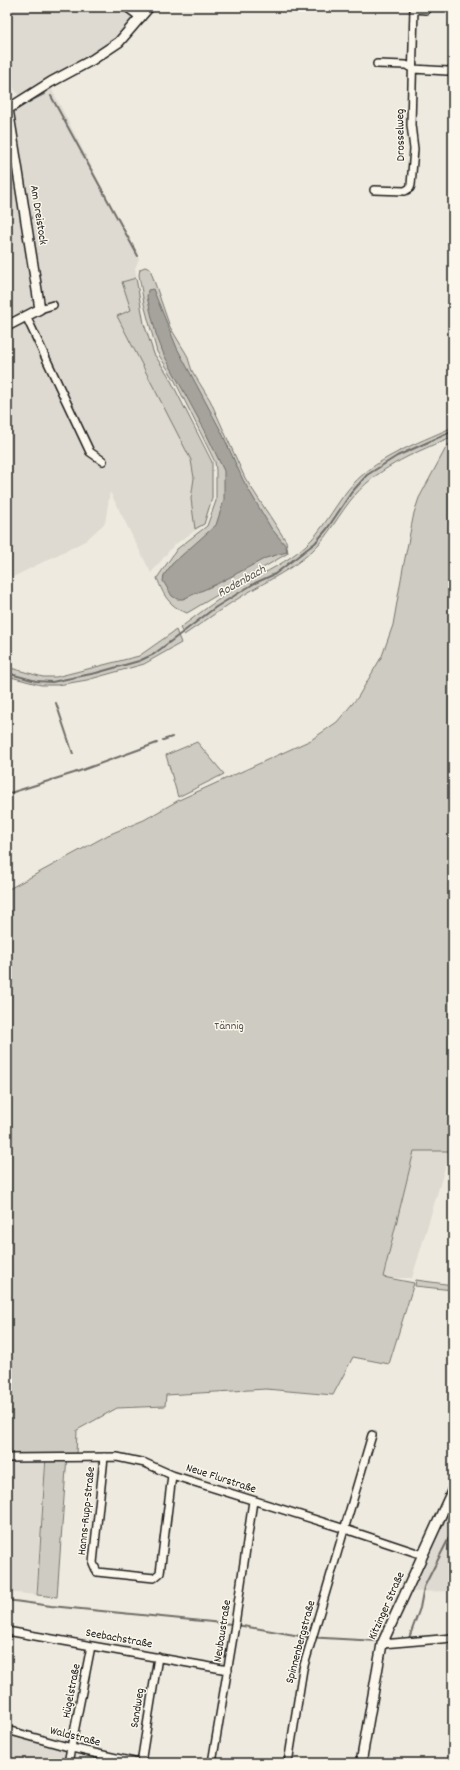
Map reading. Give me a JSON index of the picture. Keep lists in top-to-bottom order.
{
  "streets": {
    "street": [
      "Drosselweg",
      "Am Dreistock",
      "Neue Flurstraße",
      "Hanns-Rupp-Straße",
      "Kitzinger Straße",
      "Neubaustraße",
      "Seebachstraße",
      "Spinnenbergstraße",
      "Hügelstraße",
      "Sandweg",
      "Waldstraße"
    ]
  },
  "crossings": [
    ["Neue Flurstraße", "Hanns-Rupp-Straße"],
    ["Neue Flurstraße", "Kitzinger Straße"],
    ["Neue Flurstraße", "Neubaustraße"],
    ["Neue Flurstraße", "Spinnenbergstraße"],
    ["Neubaustraße", "Seebachstraße"],
    ["Seebachstraße", "Hügelstraße"],
    ["Seebachstraße", "Sandweg"],
    ["Hügelstraße", "Waldstraße"],
    ["Sandweg", "Waldstraße"]
  ],
  "water": ["Rodenbach"],
  "parks": ["Tännig"]
}
